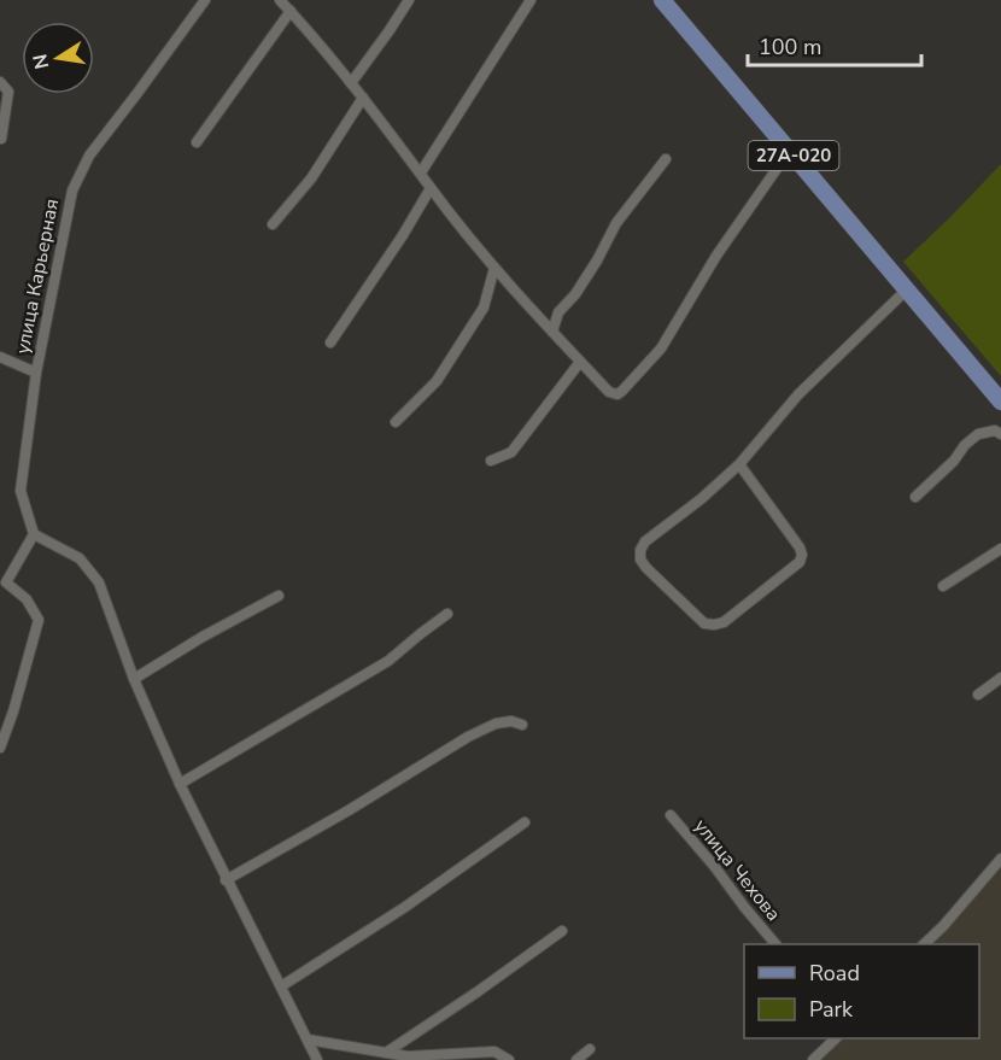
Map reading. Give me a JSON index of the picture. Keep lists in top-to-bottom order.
{
  "streets": {
    "main road": ["27А-020"],
    "street": ["улица Карьерная", "улица Чехова"]
  },
  "legend": ["Road", "Park"],
  "scale_bar": "100 m",
  "north": "left"
}
